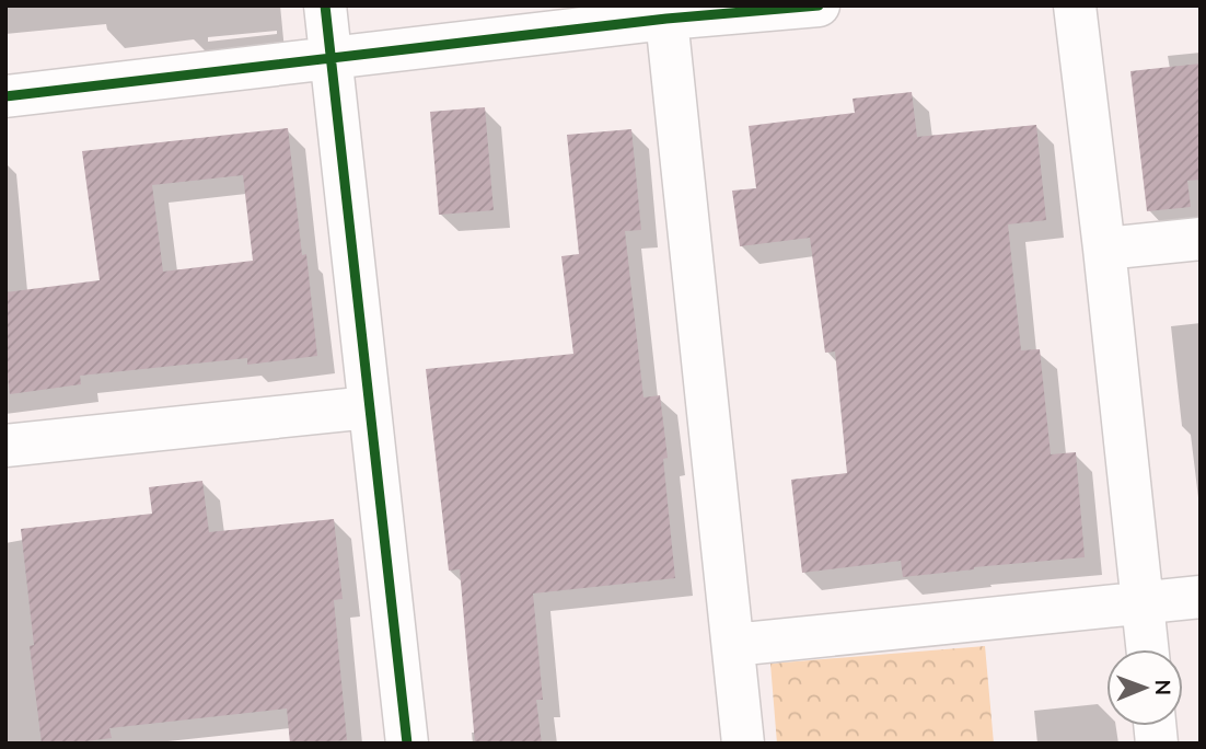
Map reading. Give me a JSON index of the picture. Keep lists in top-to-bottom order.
{
  "north": "right"
}
